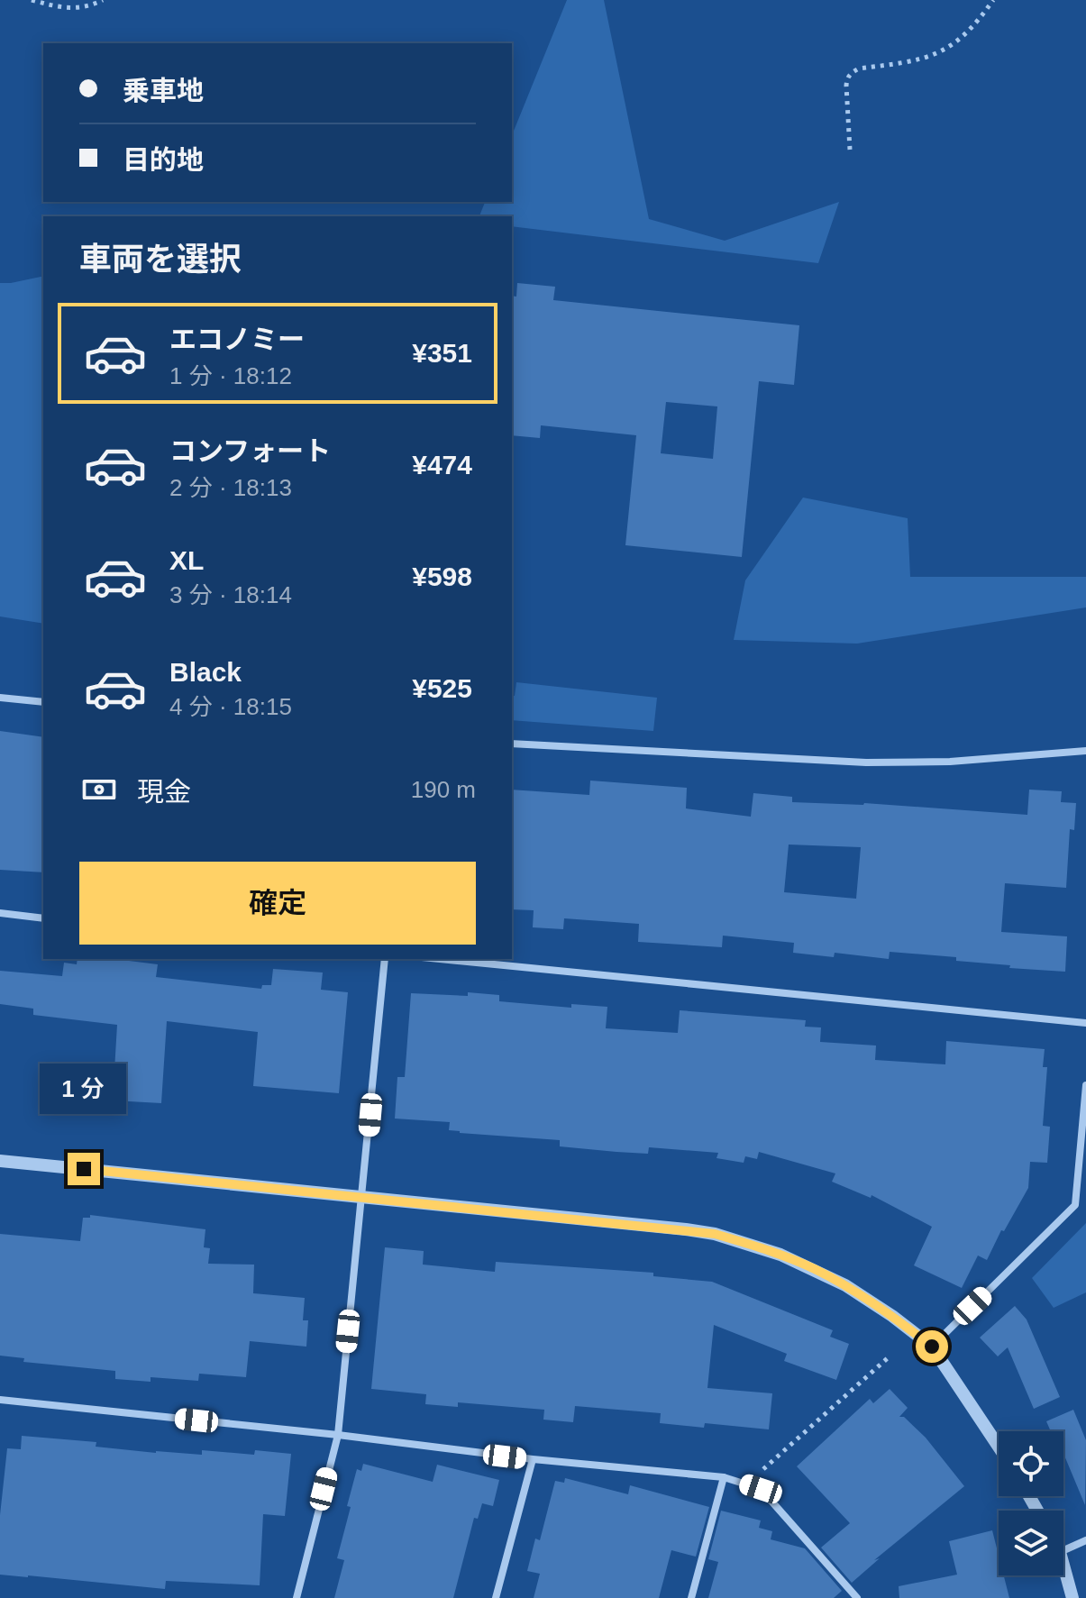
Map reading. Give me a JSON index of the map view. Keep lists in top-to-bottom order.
{
  "page": {
    "banner": ["乗車地", "目的地"],
    "heading": "車両を選択",
    "list": [
      {
        "name": "エコノミー",
        "note": "1 分 · 18:12",
        "value": "¥351"
      },
      {
        "name": "コンフォート",
        "note": "2 分 · 18:13",
        "value": "¥474"
      },
      {
        "name": "XL",
        "note": "3 分 · 18:14",
        "value": "¥598"
      },
      {
        "name": "Black",
        "note": "4 分 · 18:15",
        "value": "¥525"
      }
    ],
    "pay": ["現金", "190 m"],
    "buttons": "確定",
    "bubble": "1 分"
  }
}
